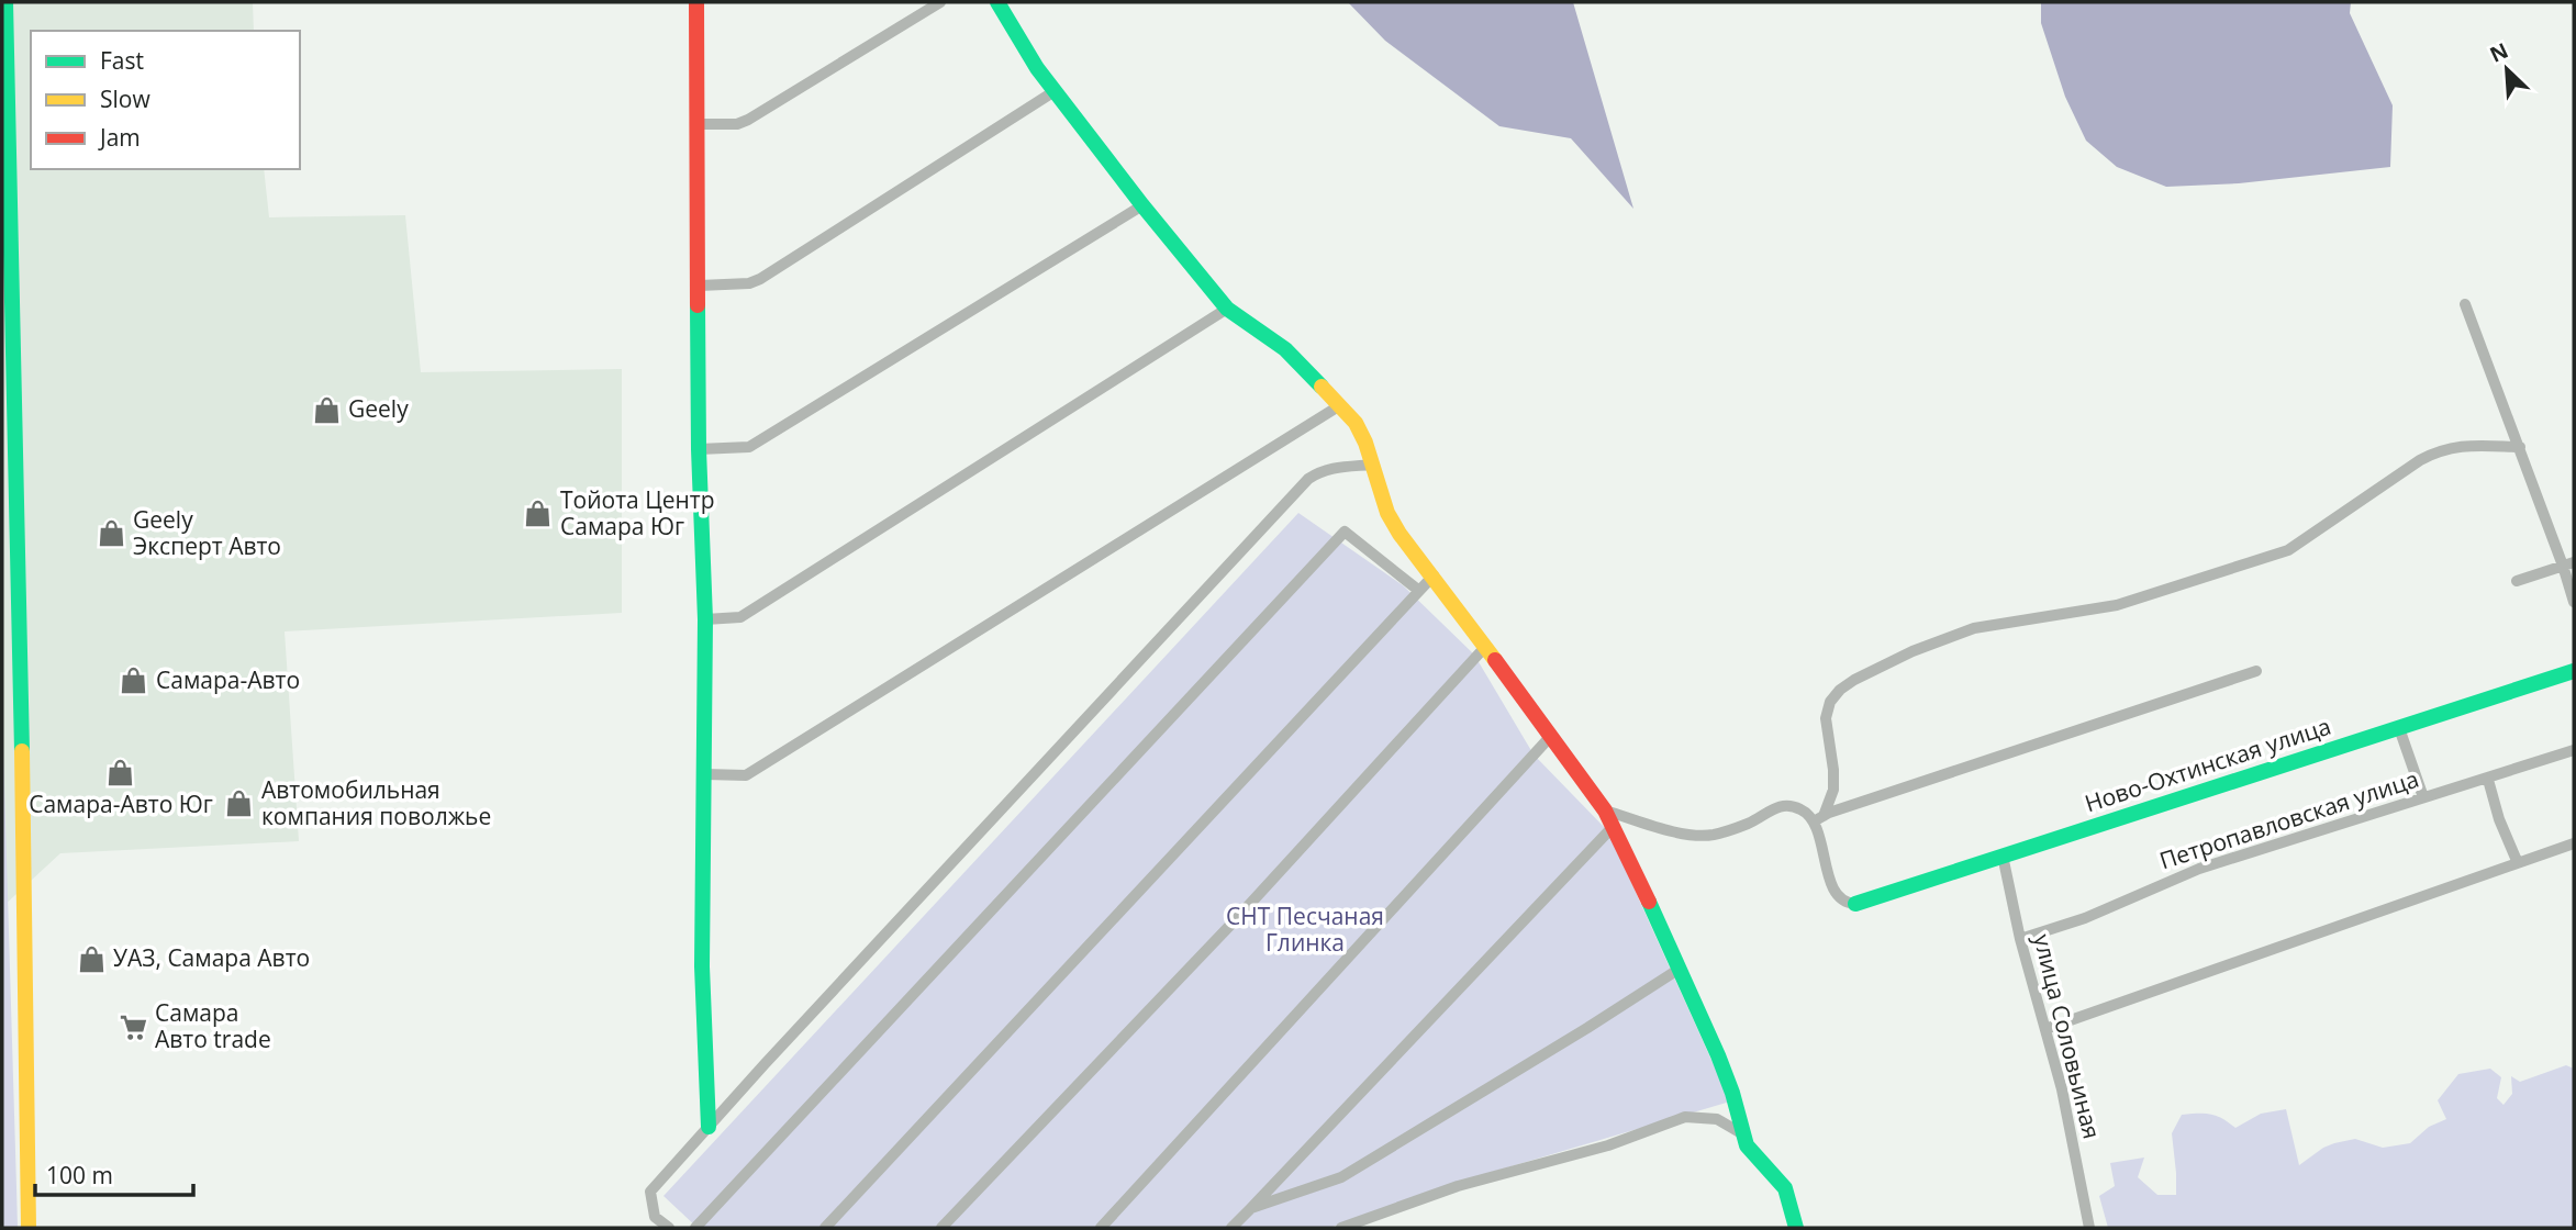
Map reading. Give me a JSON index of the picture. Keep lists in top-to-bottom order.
{
  "streets": {
    "street": ["Ново-Охтинская улица", "Петропавловская улица", "улица Соловьиная"]
  },
  "crossings": [
    ["Ново-Охтинская улица", "улица Соловьиная"],
    ["Петропавловская улица", "улица Соловьиная"]
  ],
  "parks": ["СНТ Песчаная Глинка"],
  "places": {
    "shop": [
      "Geely",
      "Тойота Центр Самара Юг",
      "Geely Эксперт Авто",
      "Самара-Авто",
      "Самара-Авто Юг",
      "Автомобильная компания поволжье",
      "УАЗ, Самара Авто"
    ],
    "supermarket": ["Самара Авто trade"]
  },
  "legend": ["Fast", "Slow", "Jam"],
  "scale_bar": "100 m",
  "north": "top left"
}
